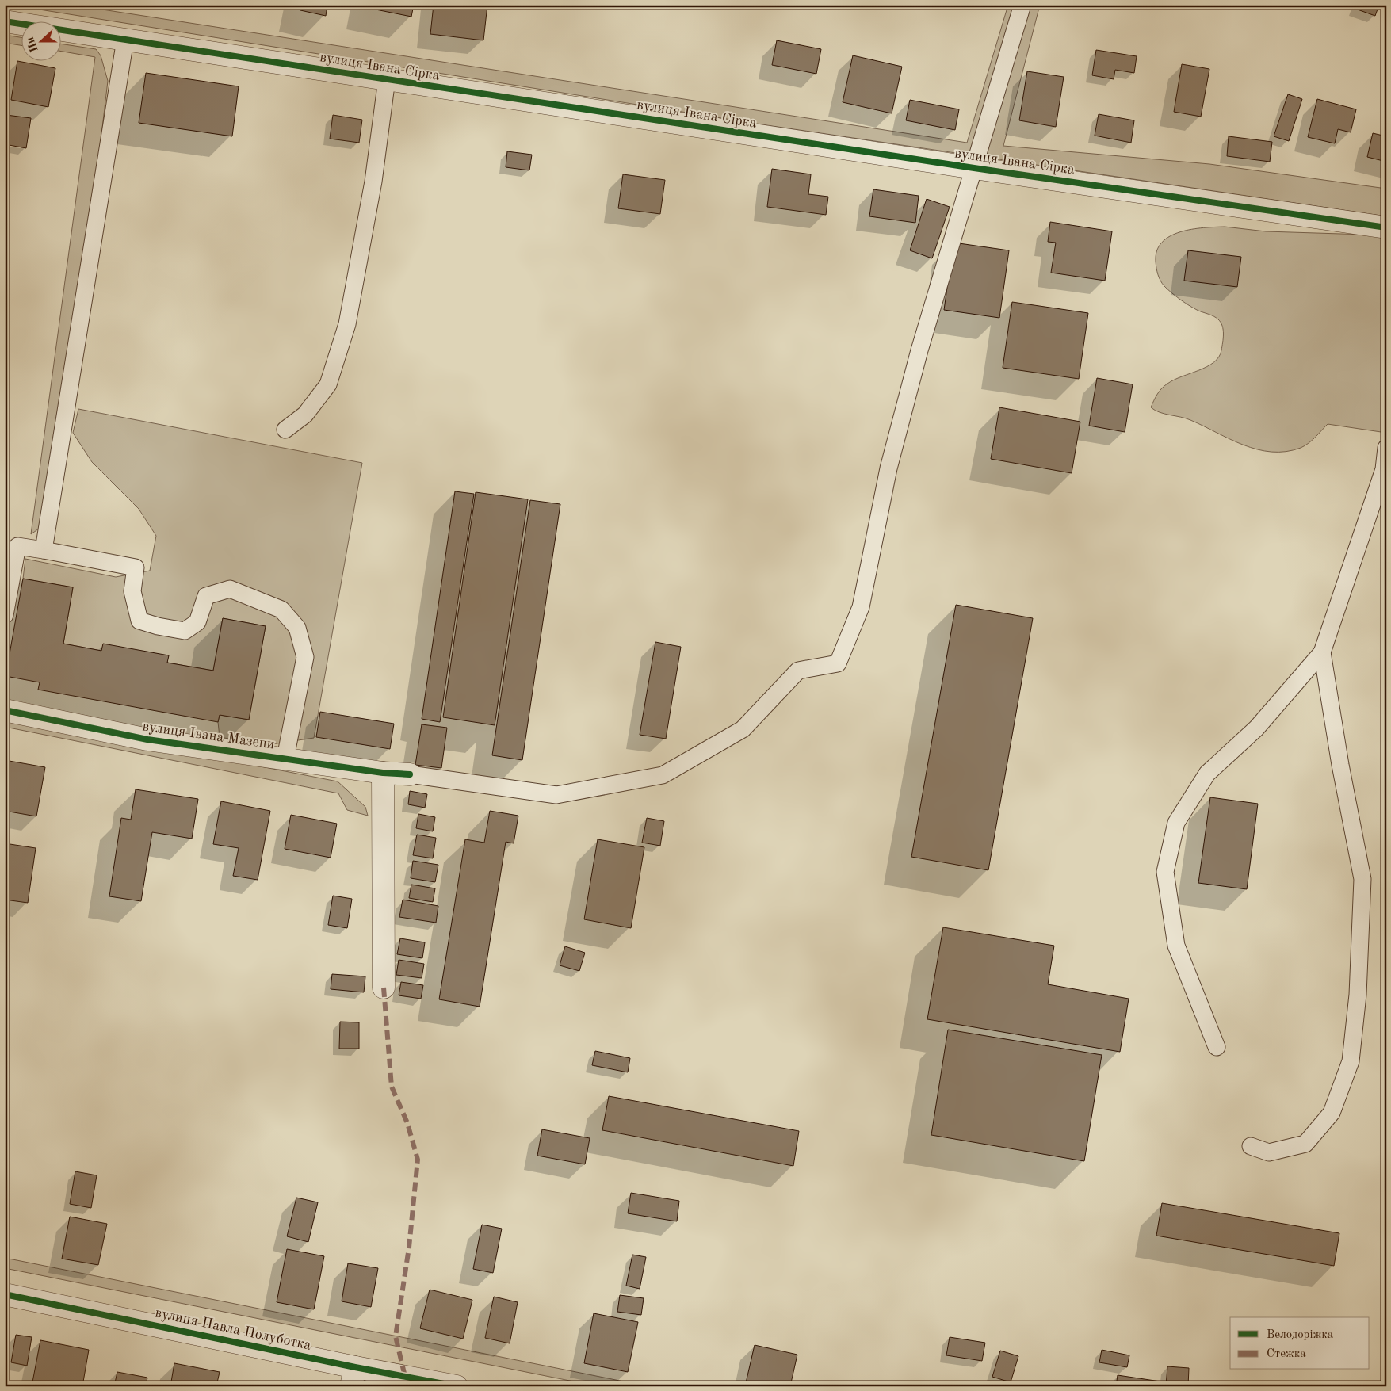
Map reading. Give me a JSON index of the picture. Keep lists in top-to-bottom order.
{
  "streets": {
    "street": ["вулиця Івана Сірка", "вулиця Івана Мазепи", "вулиця Павла Полуботка"]
  },
  "legend": ["Велодоріжка", "Стежка"],
  "north": "left"
}
